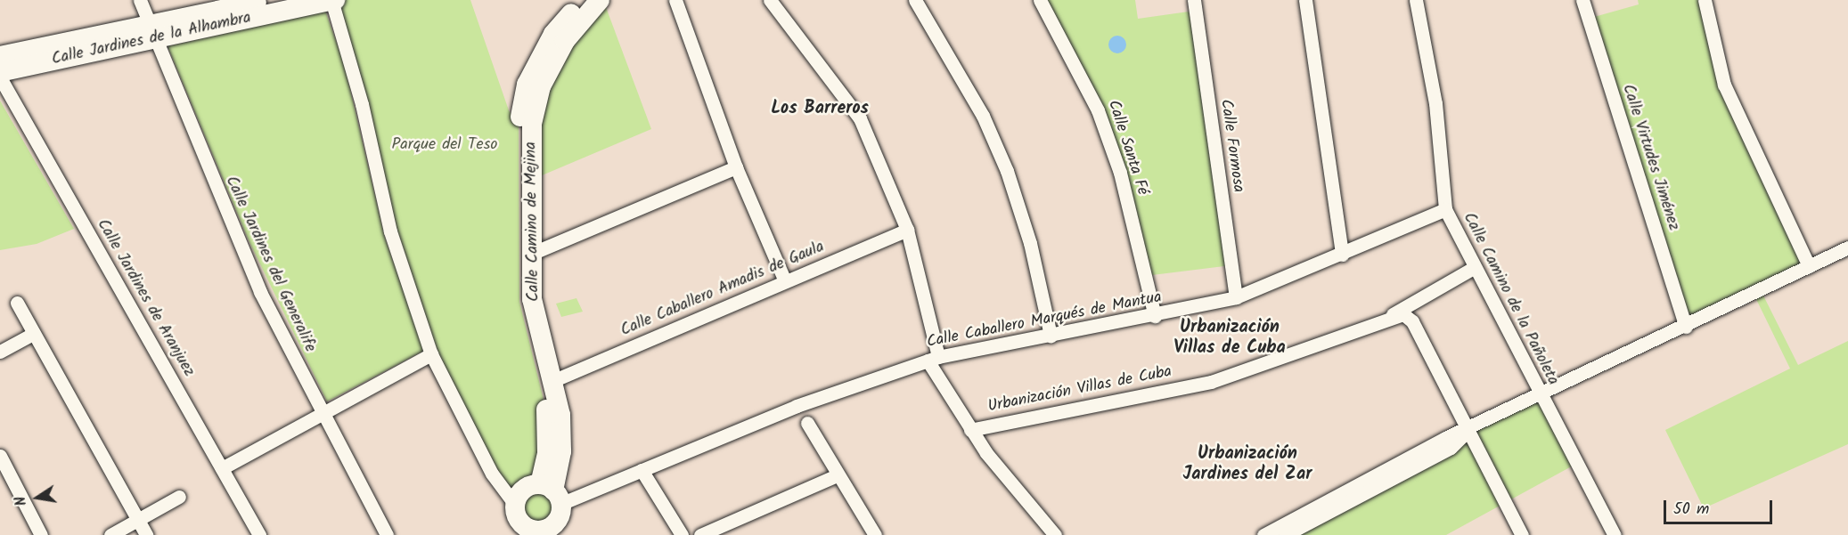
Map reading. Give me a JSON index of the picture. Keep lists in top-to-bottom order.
{
  "streets": {
    "street": [
      "Calle Jardines de la Alhambra",
      "Calle Formosa",
      "Calle Santa Fé",
      "Calle Virtudes Jiménez",
      "Calle Camino de Mejina",
      "Calle Jardines del Generalife",
      "Calle Caballero Amadis de Gaula",
      "Calle Jardines de Aranjuez",
      "Calle Camino de la Pañoleta",
      "Calle Caballero Marqués de Mantua",
      "Urbanización Villas de Cuba"
    ]
  },
  "crossings": [
    ["Calle Jardines de la Alhambra", "Calle Jardines del Generalife"],
    ["Calle Formosa", "Calle Caballero Marqués de Mantua"],
    ["Calle Santa Fé", "Calle Caballero Marqués de Mantua"],
    ["Calle Camino de Mejina", "Calle Caballero Amadis de Gaula"],
    ["Calle Camino de Mejina", "Calle Caballero Marqués de Mantua"],
    ["Calle Camino de la Pañoleta", "Calle Caballero Marqués de Mantua"],
    ["Calle Camino de la Pañoleta", "Urbanización Villas de Cuba"]
  ],
  "districts": ["Los Barreros", "Urbanización Villas de Cuba", "Urbanización Jardines del Zar"],
  "parks": ["Parque del Teso"],
  "scale_bar": "50 m",
  "north": "left"
}
